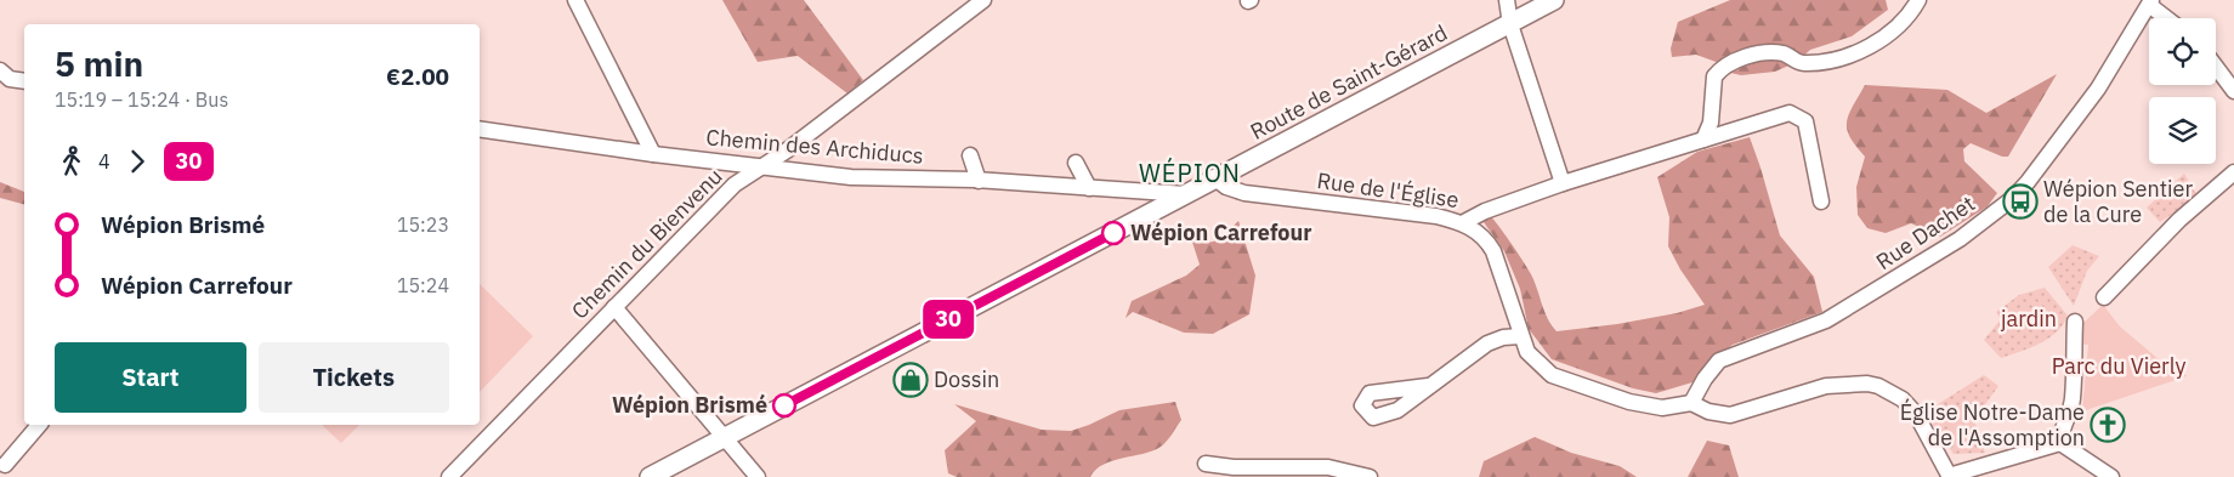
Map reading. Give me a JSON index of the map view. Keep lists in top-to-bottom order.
{
  "streets": {
    "main road": ["Route de Saint-Gérard"],
    "street": [
      "Chemin des Archiducs",
      "Rue de l'Église",
      "Rue Dachet",
      "Chemin du Bienvenu"
    ]
  },
  "crossings": [
    ["Route de Saint-Gérard", "Chemin des Archiducs"],
    ["Route de Saint-Gérard", "Rue de l'Église"],
    ["Chemin des Archiducs", "Chemin du Bienvenu"],
    ["Rue de l'Église", "Rue Dachet"]
  ],
  "districts": ["WÉPION"],
  "parks": ["jardin", "Parc du Vierly"],
  "places": {
    "bus stop": ["Wépion Sentier de la Cure"],
    "other": ["Wépion Carrefour", "Wépion Brismé"],
    "shop": ["Dossin"],
    "church": ["Église Notre-Dame de l'Assomption"]
  },
  "lines": ["bus line 30"],
  "page": {
    "on_map": "30",
    "heading": ["5 min", "15:19 – 15:24 · Bus", "€2.00"],
    "legs": ["4", "30"],
    "list": [
      {
        "name": "Wépion Brismé",
        "value": "15:23"
      },
      {
        "name": "Wépion Carrefour",
        "value": "15:24"
      }
    ],
    "buttons": ["Start", "Tickets"]
  }
}
